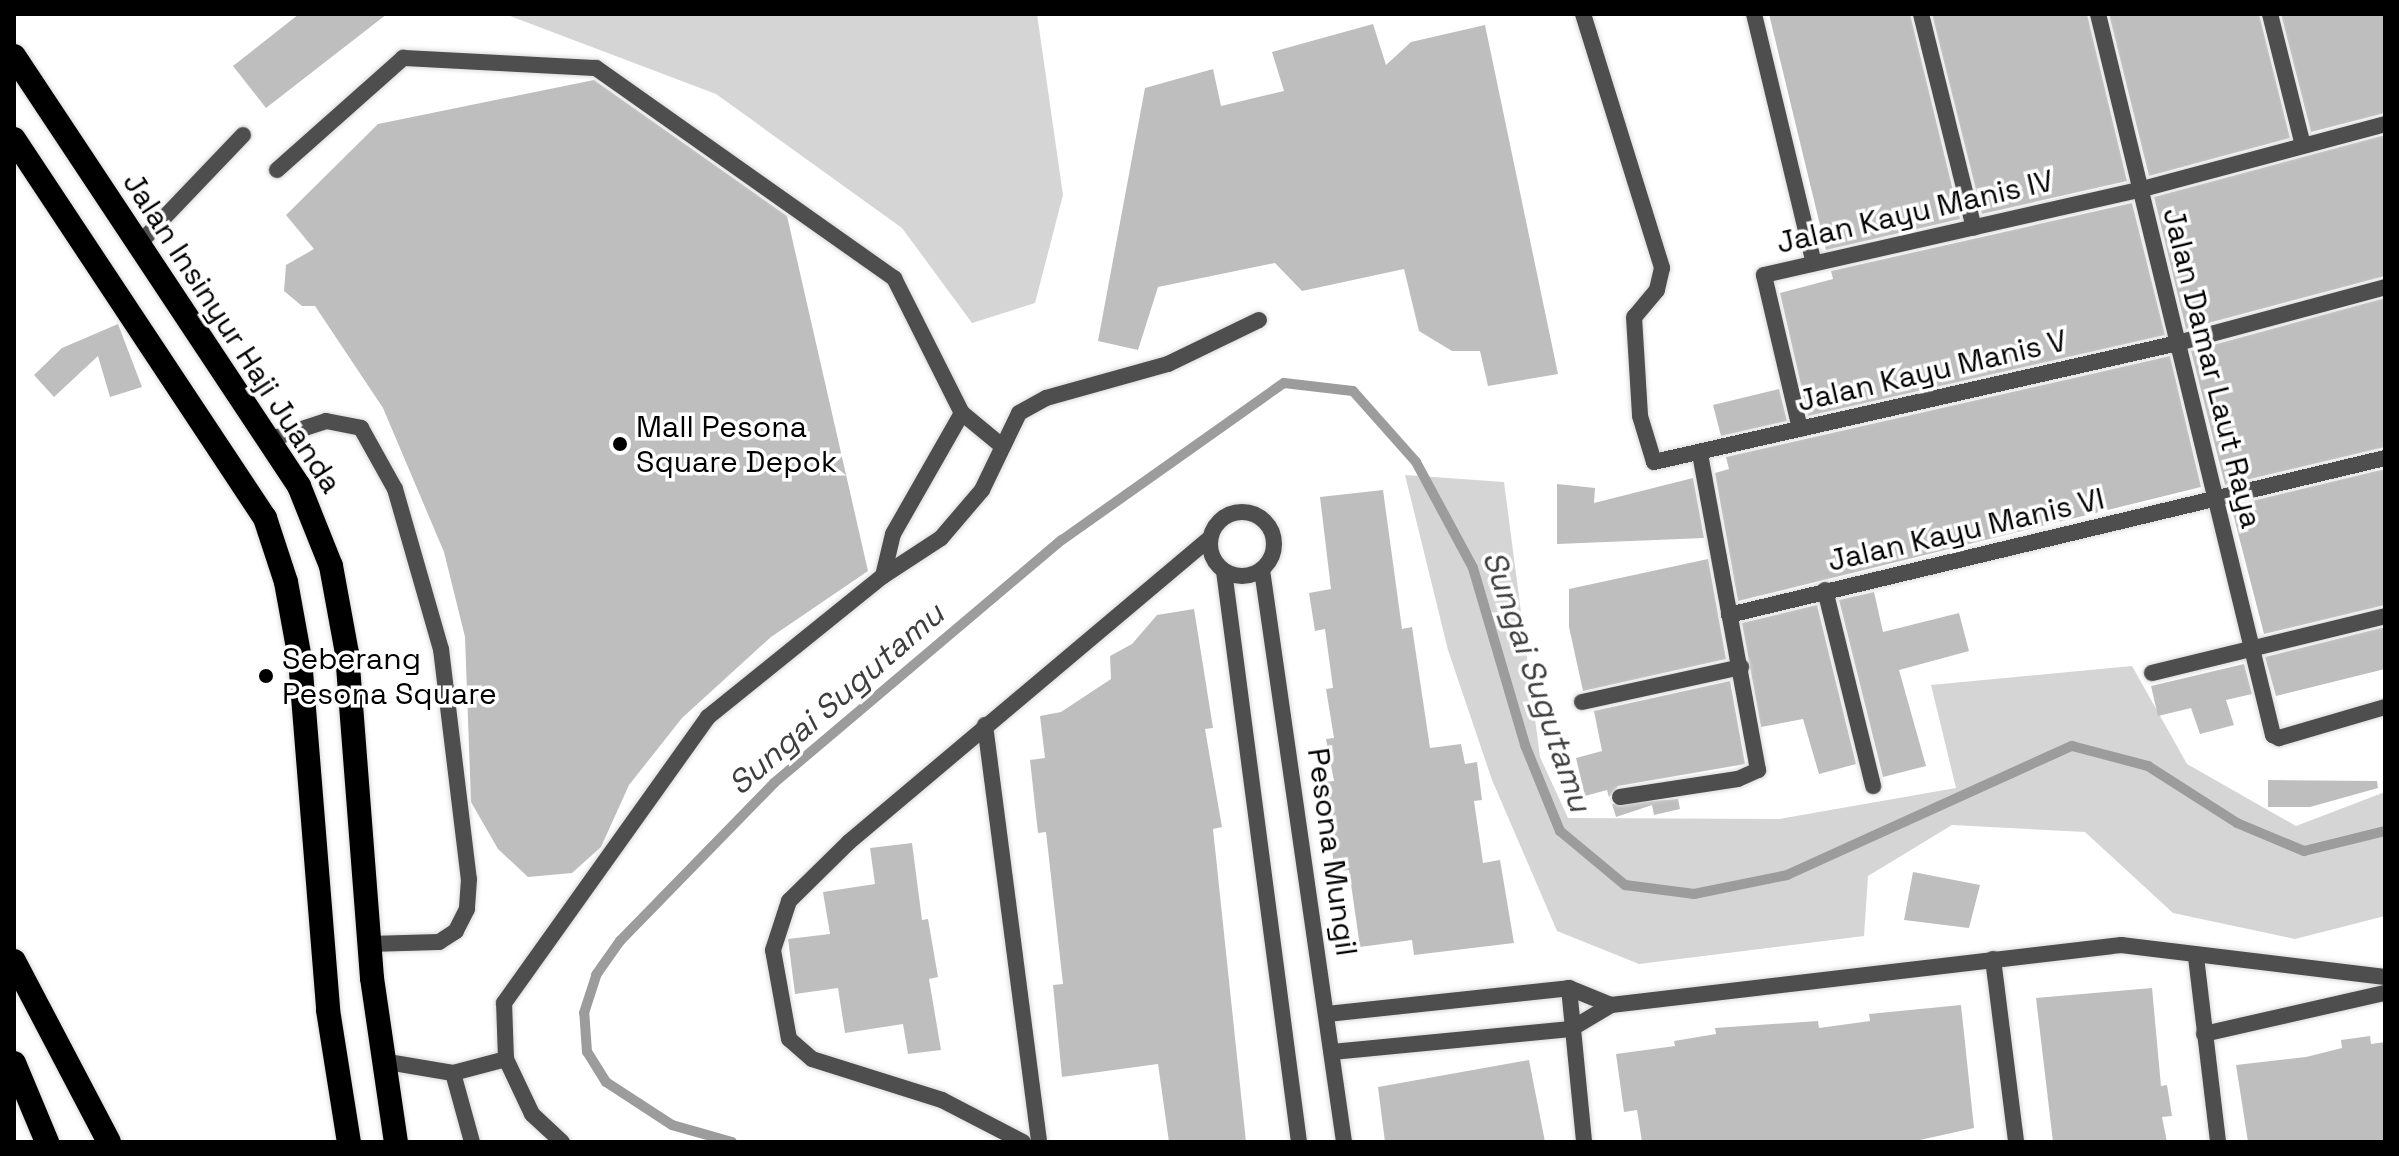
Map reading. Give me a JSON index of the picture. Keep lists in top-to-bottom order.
{
  "streets": {
    "highway": ["Jalan Insinyur Haji Juanda"],
    "street": [
      "Jalan Kayu Manis IV",
      "Jalan Damar Laut Raya",
      "Jalan Kayu Manis V",
      "Jalan Kayu Manis VI",
      "Pesona Mungil"
    ]
  },
  "crossings": [
    ["Jalan Kayu Manis IV", "Jalan Damar Laut Raya"],
    ["Jalan Kayu Manis IV", "Jalan Kayu Manis V"],
    ["Jalan Damar Laut Raya", "Jalan Kayu Manis V"],
    ["Jalan Damar Laut Raya", "Jalan Kayu Manis VI"]
  ],
  "water": ["Sungai Sugutamu"],
  "places": ["Mall Pesona Square Depok", "Seberang Pesona Square"]
}
